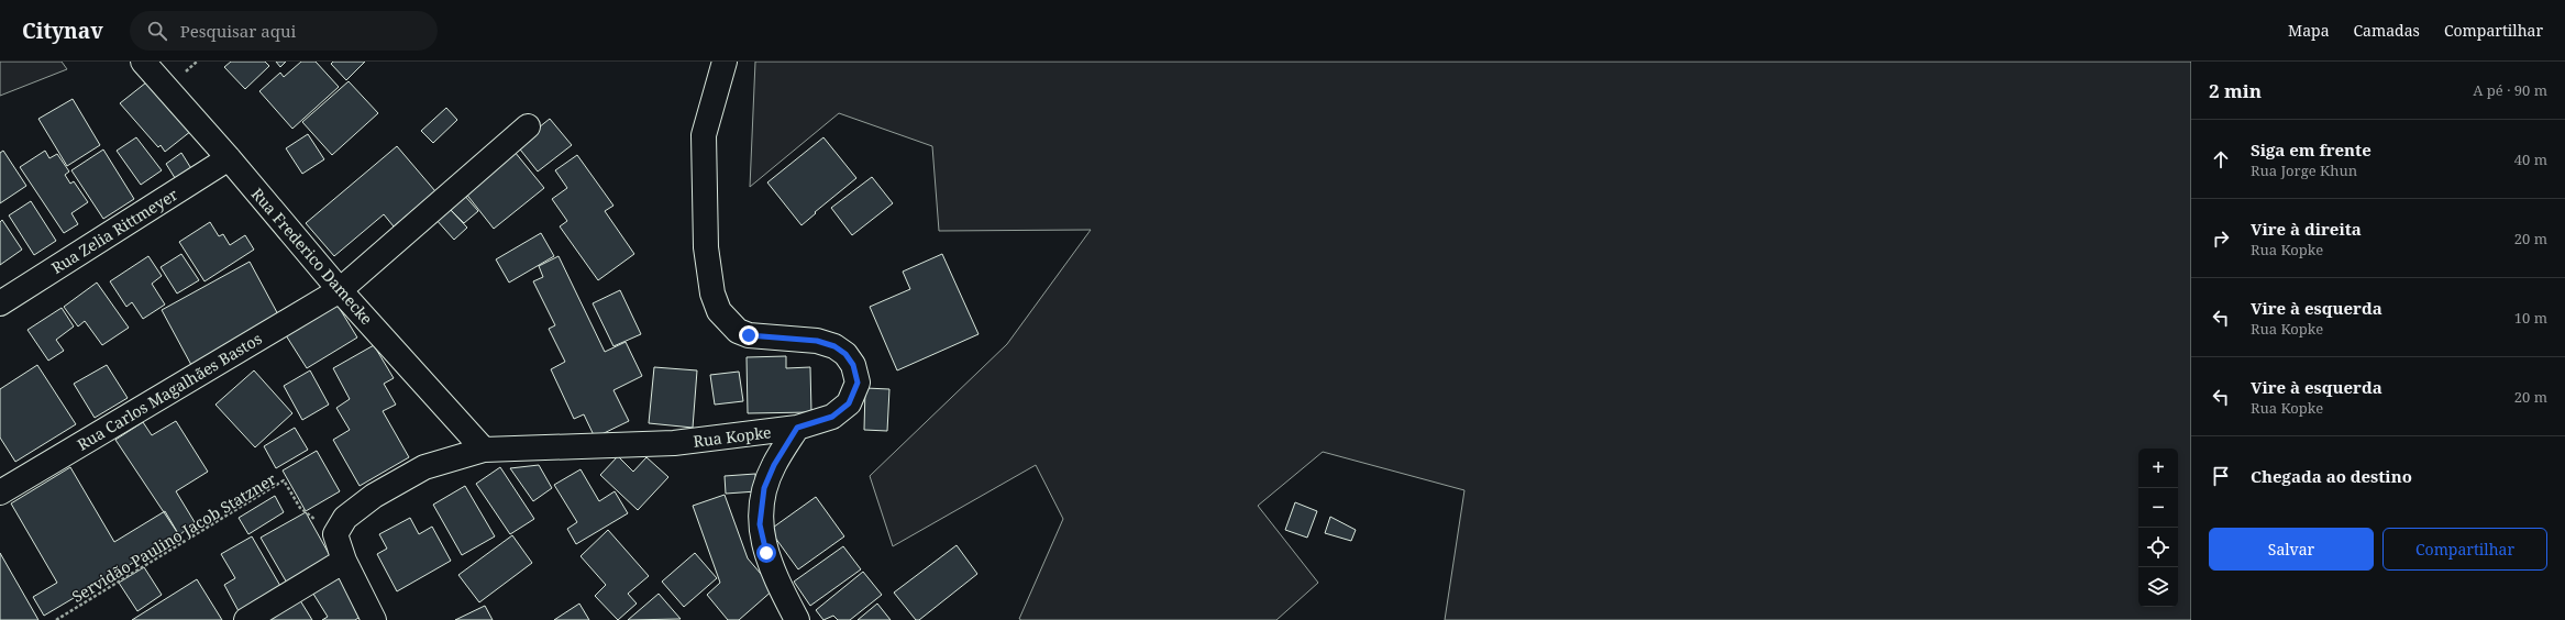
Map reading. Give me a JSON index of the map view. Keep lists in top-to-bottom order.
{
  "streets": {
    "street": [
      "Rua Zelia Rittmeyer",
      "Rua Frederico Damecke",
      "Rua Carlos Magalhães Bastos",
      "Rua Kopke"
    ],
    "path": ["Servidão Paulino Jacob Statzner"]
  },
  "crossings": [
    ["Rua Zelia Rittmeyer", "Rua Frederico Damecke"],
    ["Rua Frederico Damecke", "Rua Carlos Magalhães Bastos"],
    ["Rua Frederico Damecke", "Rua Kopke"],
    ["Rua Kopke", "Servidão Paulino Jacob Statzner"]
  ],
  "page": {
    "header": "Citynav",
    "search": "Pesquisar aqui",
    "nav": ["Mapa", "Camadas", "Compartilhar"],
    "heading": ["2 min", "A pé · 90 m"],
    "list": [
      ["Siga em frente", "Rua Jorge Khun", "40 m"],
      ["Vire à direita", "Rua Kopke", "20 m"],
      ["Vire à esquerda", "Rua Kopke", "10 m"],
      ["Vire à esquerda", "Rua Kopke", "20 m"],
      "Chegada ao destino"
    ],
    "map_buttons": ["+", "−"],
    "buttons": ["Salvar", "Compartilhar"]
  }
}
